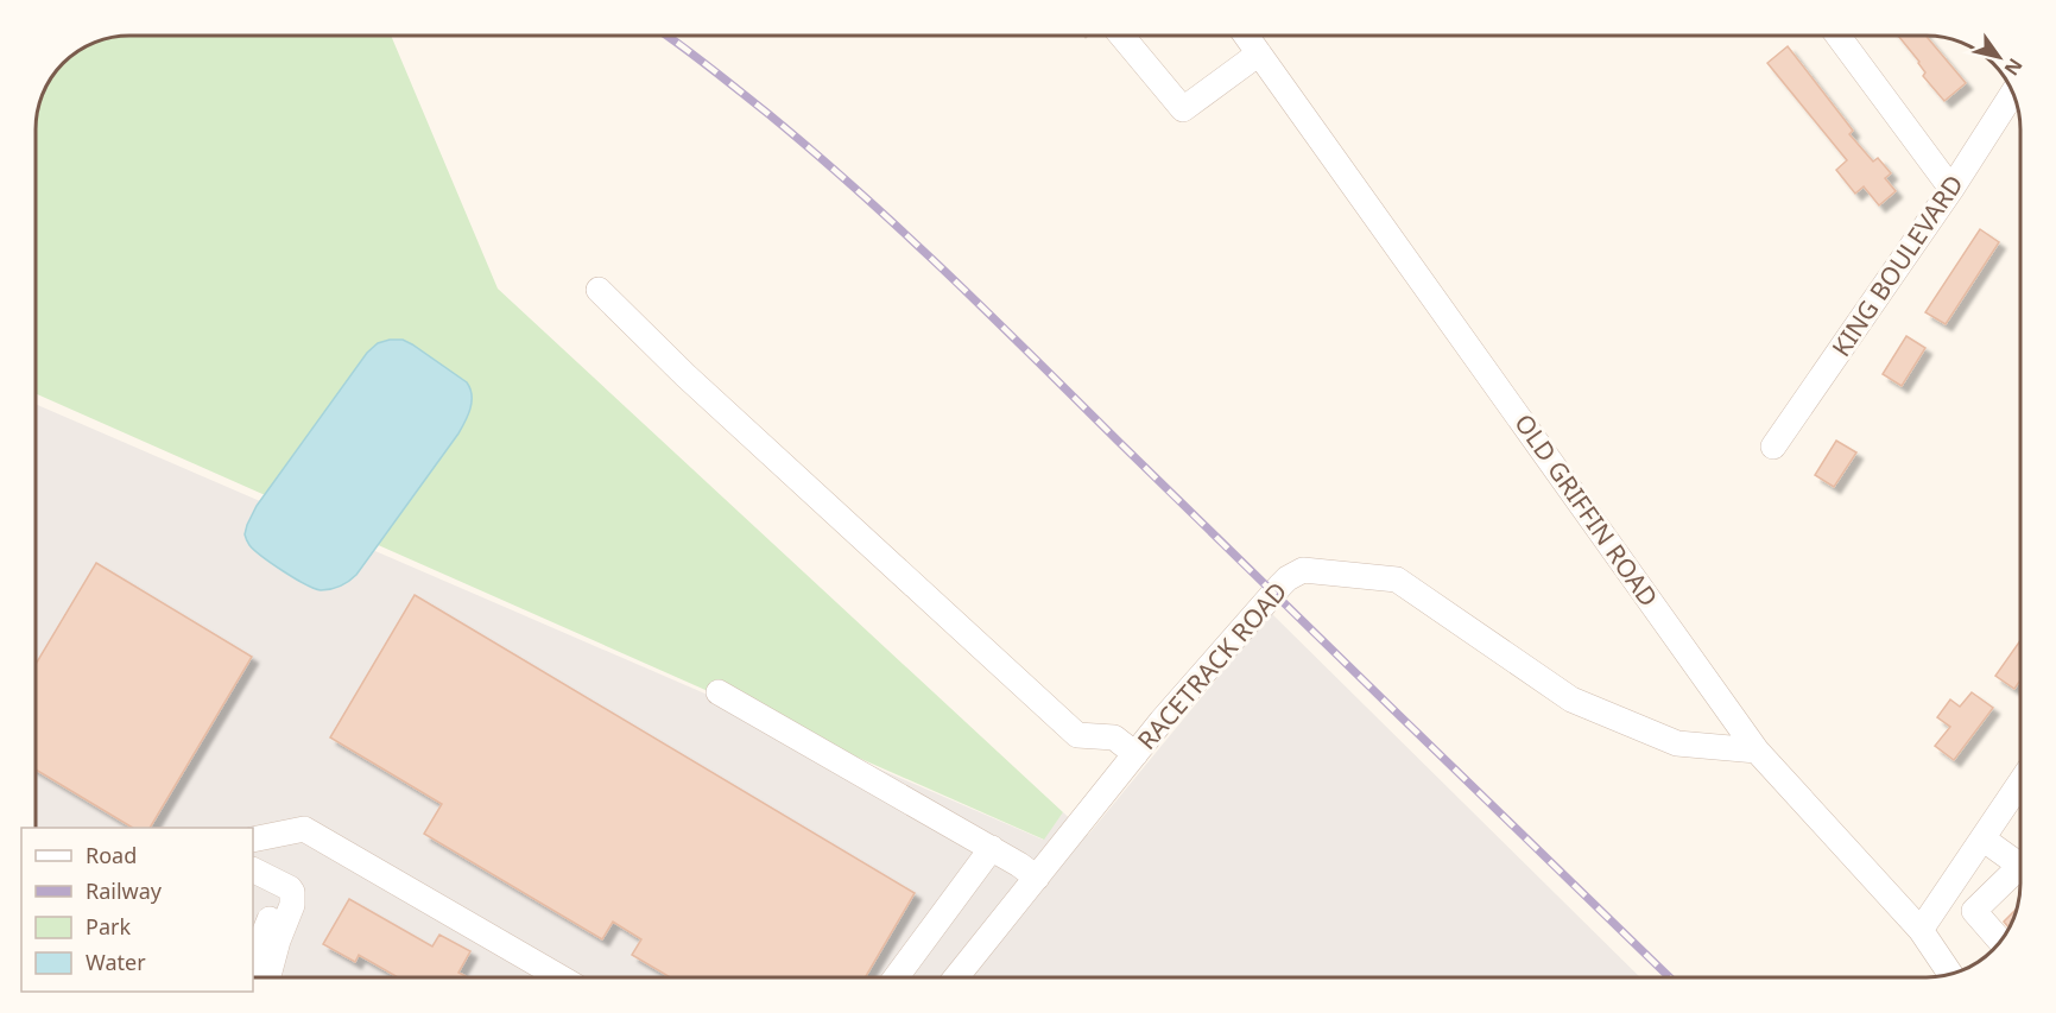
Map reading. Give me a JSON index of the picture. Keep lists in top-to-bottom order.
{
  "streets": {
    "street": ["KING BOULEVARD", "OLD GRIFFIN ROAD", "RACETRACK ROAD"]
  },
  "crossings": [
    ["OLD GRIFFIN ROAD", "RACETRACK ROAD"]
  ],
  "legend": [
    "Road",
    "Railway",
    "Park",
    "Water"
  ],
  "north": "bottom right"
}
